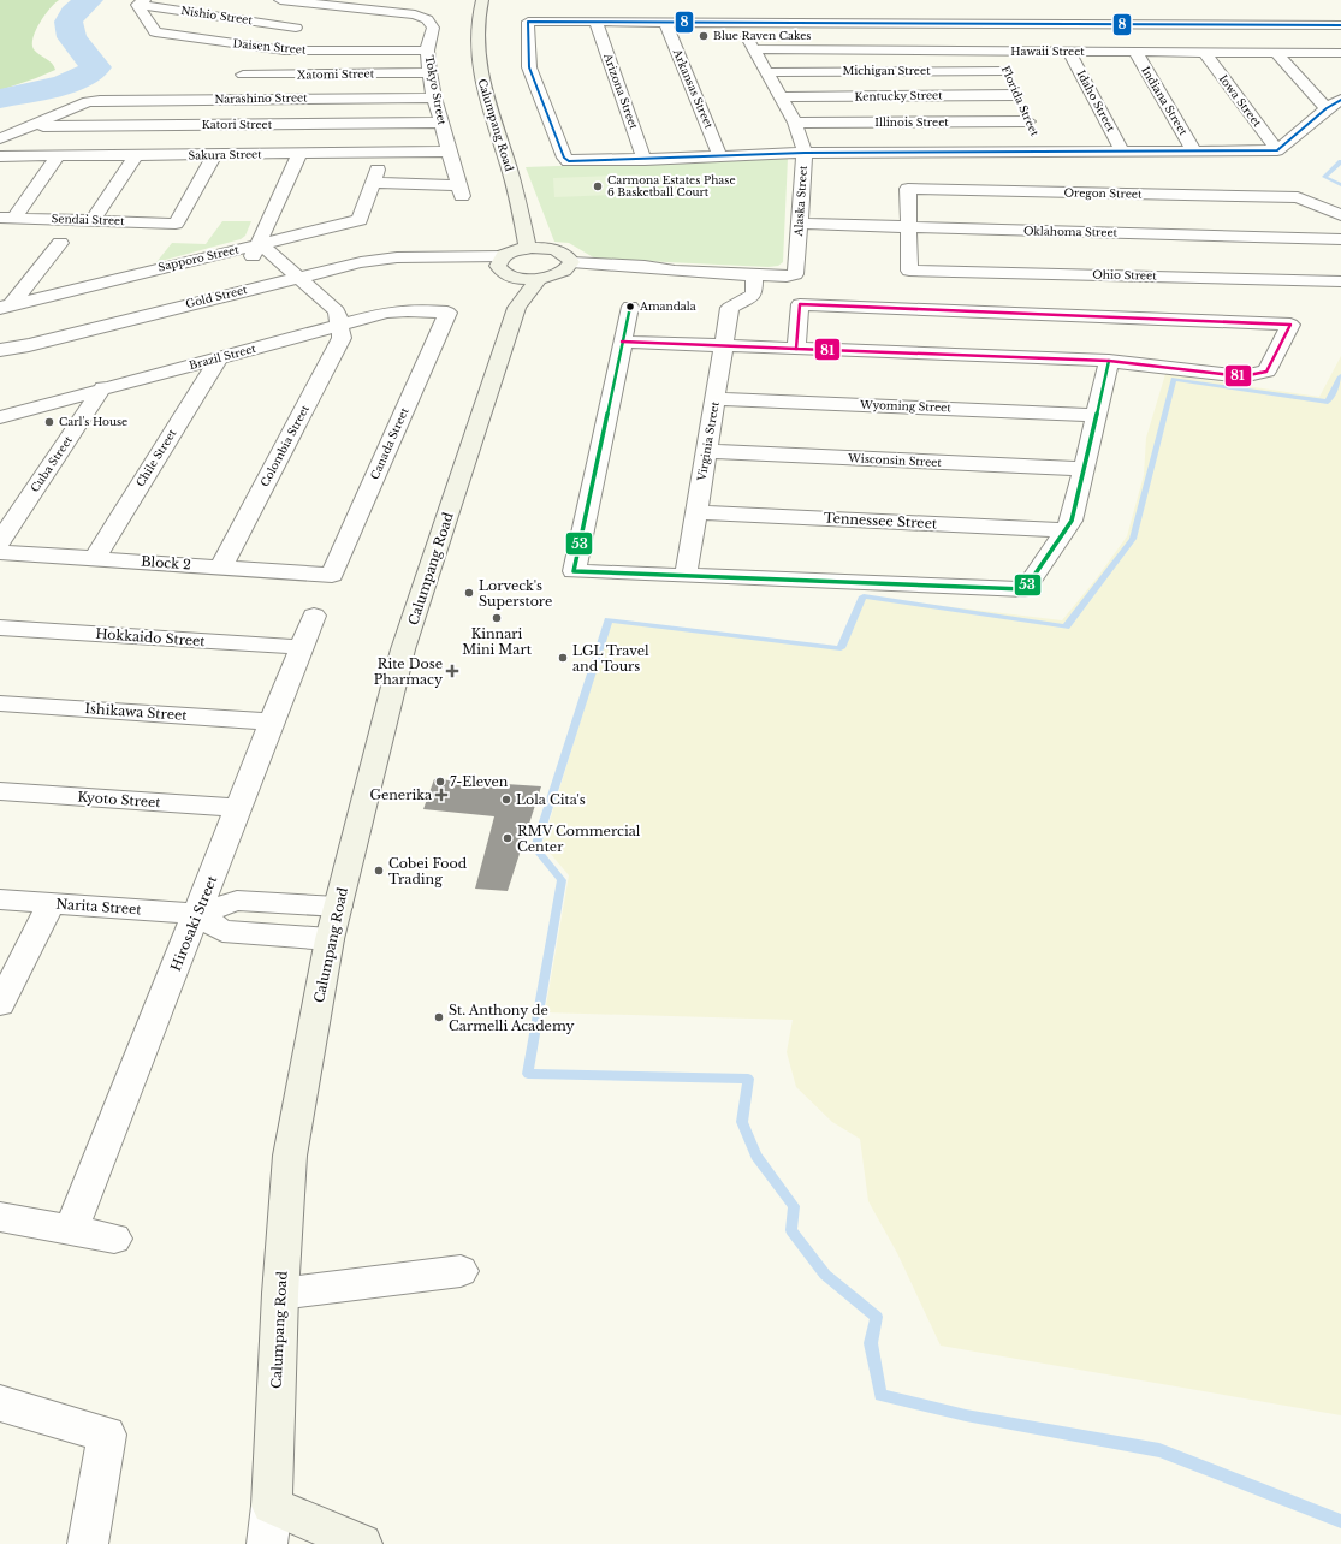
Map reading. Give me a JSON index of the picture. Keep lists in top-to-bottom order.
{
  "streets": {
    "main road": ["Calumpang Road"],
    "street": [
      "Nishio Street",
      "Daisen Street",
      "Hawaii Street",
      "Michigan Street",
      "Xatomi Street",
      "Arkansas Street",
      "Tokyo Street",
      "Arizona Street",
      "Kentucky Street",
      "Narashino Street",
      "Florida Street",
      "Idaho Street",
      "Indiana Street",
      "Iowa Street",
      "Illinois Street",
      "Katori Street",
      "Sakura Street",
      "Oregon Street",
      "Alaska Street",
      "Sendai Street",
      "Oklahoma Street",
      "Sapporo Street",
      "Ohio Street",
      "Gold Street",
      "Brazil Street",
      "Wyoming Street",
      "Virginia Street",
      "Canada Street",
      "Colombia Street",
      "Chile Street",
      "Wisconsin Street",
      "Cuba Street",
      "Tennessee Street",
      "Block 2",
      "Hokkaido Street",
      "Ishikawa Street",
      "Kyoto Street",
      "Narita Street",
      "Hirosaki Street"
    ]
  },
  "crossings": [
    ["Nishio Street", "Daisen Street"],
    ["Daisen Street", "Tokyo Street"],
    ["Hawaii Street", "Florida Street"],
    ["Hawaii Street", "Idaho Street"],
    ["Hawaii Street", "Indiana Street"],
    ["Hawaii Street", "Iowa Street"],
    ["Hawaii Street", "Alaska Street"],
    ["Michigan Street", "Florida Street"],
    ["Michigan Street", "Alaska Street"],
    ["Xatomi Street", "Tokyo Street"],
    ["Tokyo Street", "Narashino Street"],
    ["Tokyo Street", "Katori Street"],
    ["Tokyo Street", "Sakura Street"],
    ["Tokyo Street", "Sapporo Street"],
    ["Kentucky Street", "Florida Street"],
    ["Kentucky Street", "Alaska Street"],
    ["Narashino Street", "Katori Street"],
    ["Florida Street", "Illinois Street"],
    ["Illinois Street", "Alaska Street"],
    ["Calumpang Road", "Narita Street"],
    ["Sakura Street", "Sendai Street"],
    ["Oregon Street", "Oklahoma Street"],
    ["Oregon Street", "Ohio Street"],
    ["Alaska Street", "Oklahoma Street"],
    ["Oklahoma Street", "Ohio Street"],
    ["Sapporo Street", "Colombia Street"],
    ["Gold Street", "Colombia Street"],
    ["Brazil Street", "Canada Street"],
    ["Brazil Street", "Colombia Street"],
    ["Brazil Street", "Chile Street"],
    ["Brazil Street", "Cuba Street"],
    ["Wyoming Street", "Virginia Street"],
    ["Virginia Street", "Wisconsin Street"],
    ["Virginia Street", "Tennessee Street"],
    ["Canada Street", "Block 2"],
    ["Colombia Street", "Block 2"],
    ["Chile Street", "Block 2"],
    ["Hokkaido Street", "Hirosaki Street"],
    ["Ishikawa Street", "Hirosaki Street"],
    ["Kyoto Street", "Hirosaki Street"],
    ["Narita Street", "Hirosaki Street"]
  ],
  "places": {
    "other": [
      "Blue Raven Cakes",
      "Carmona Estates Phase 6 Basketball Court",
      "Amandala",
      "Carl's House",
      "Lorveck's Superstore",
      "Kinnari Mini Mart",
      "LGL Travel and Tours",
      "7-Eleven",
      "Lola Cita's",
      "RMV Commercial Center",
      "Cobei Food Trading",
      "St. Anthony de Carmelli Academy"
    ],
    "health": ["Rite Dose Pharmacy", "Generika"]
  },
  "lines": ["transit line 8", "transit line 81", "transit line 53"]
}
